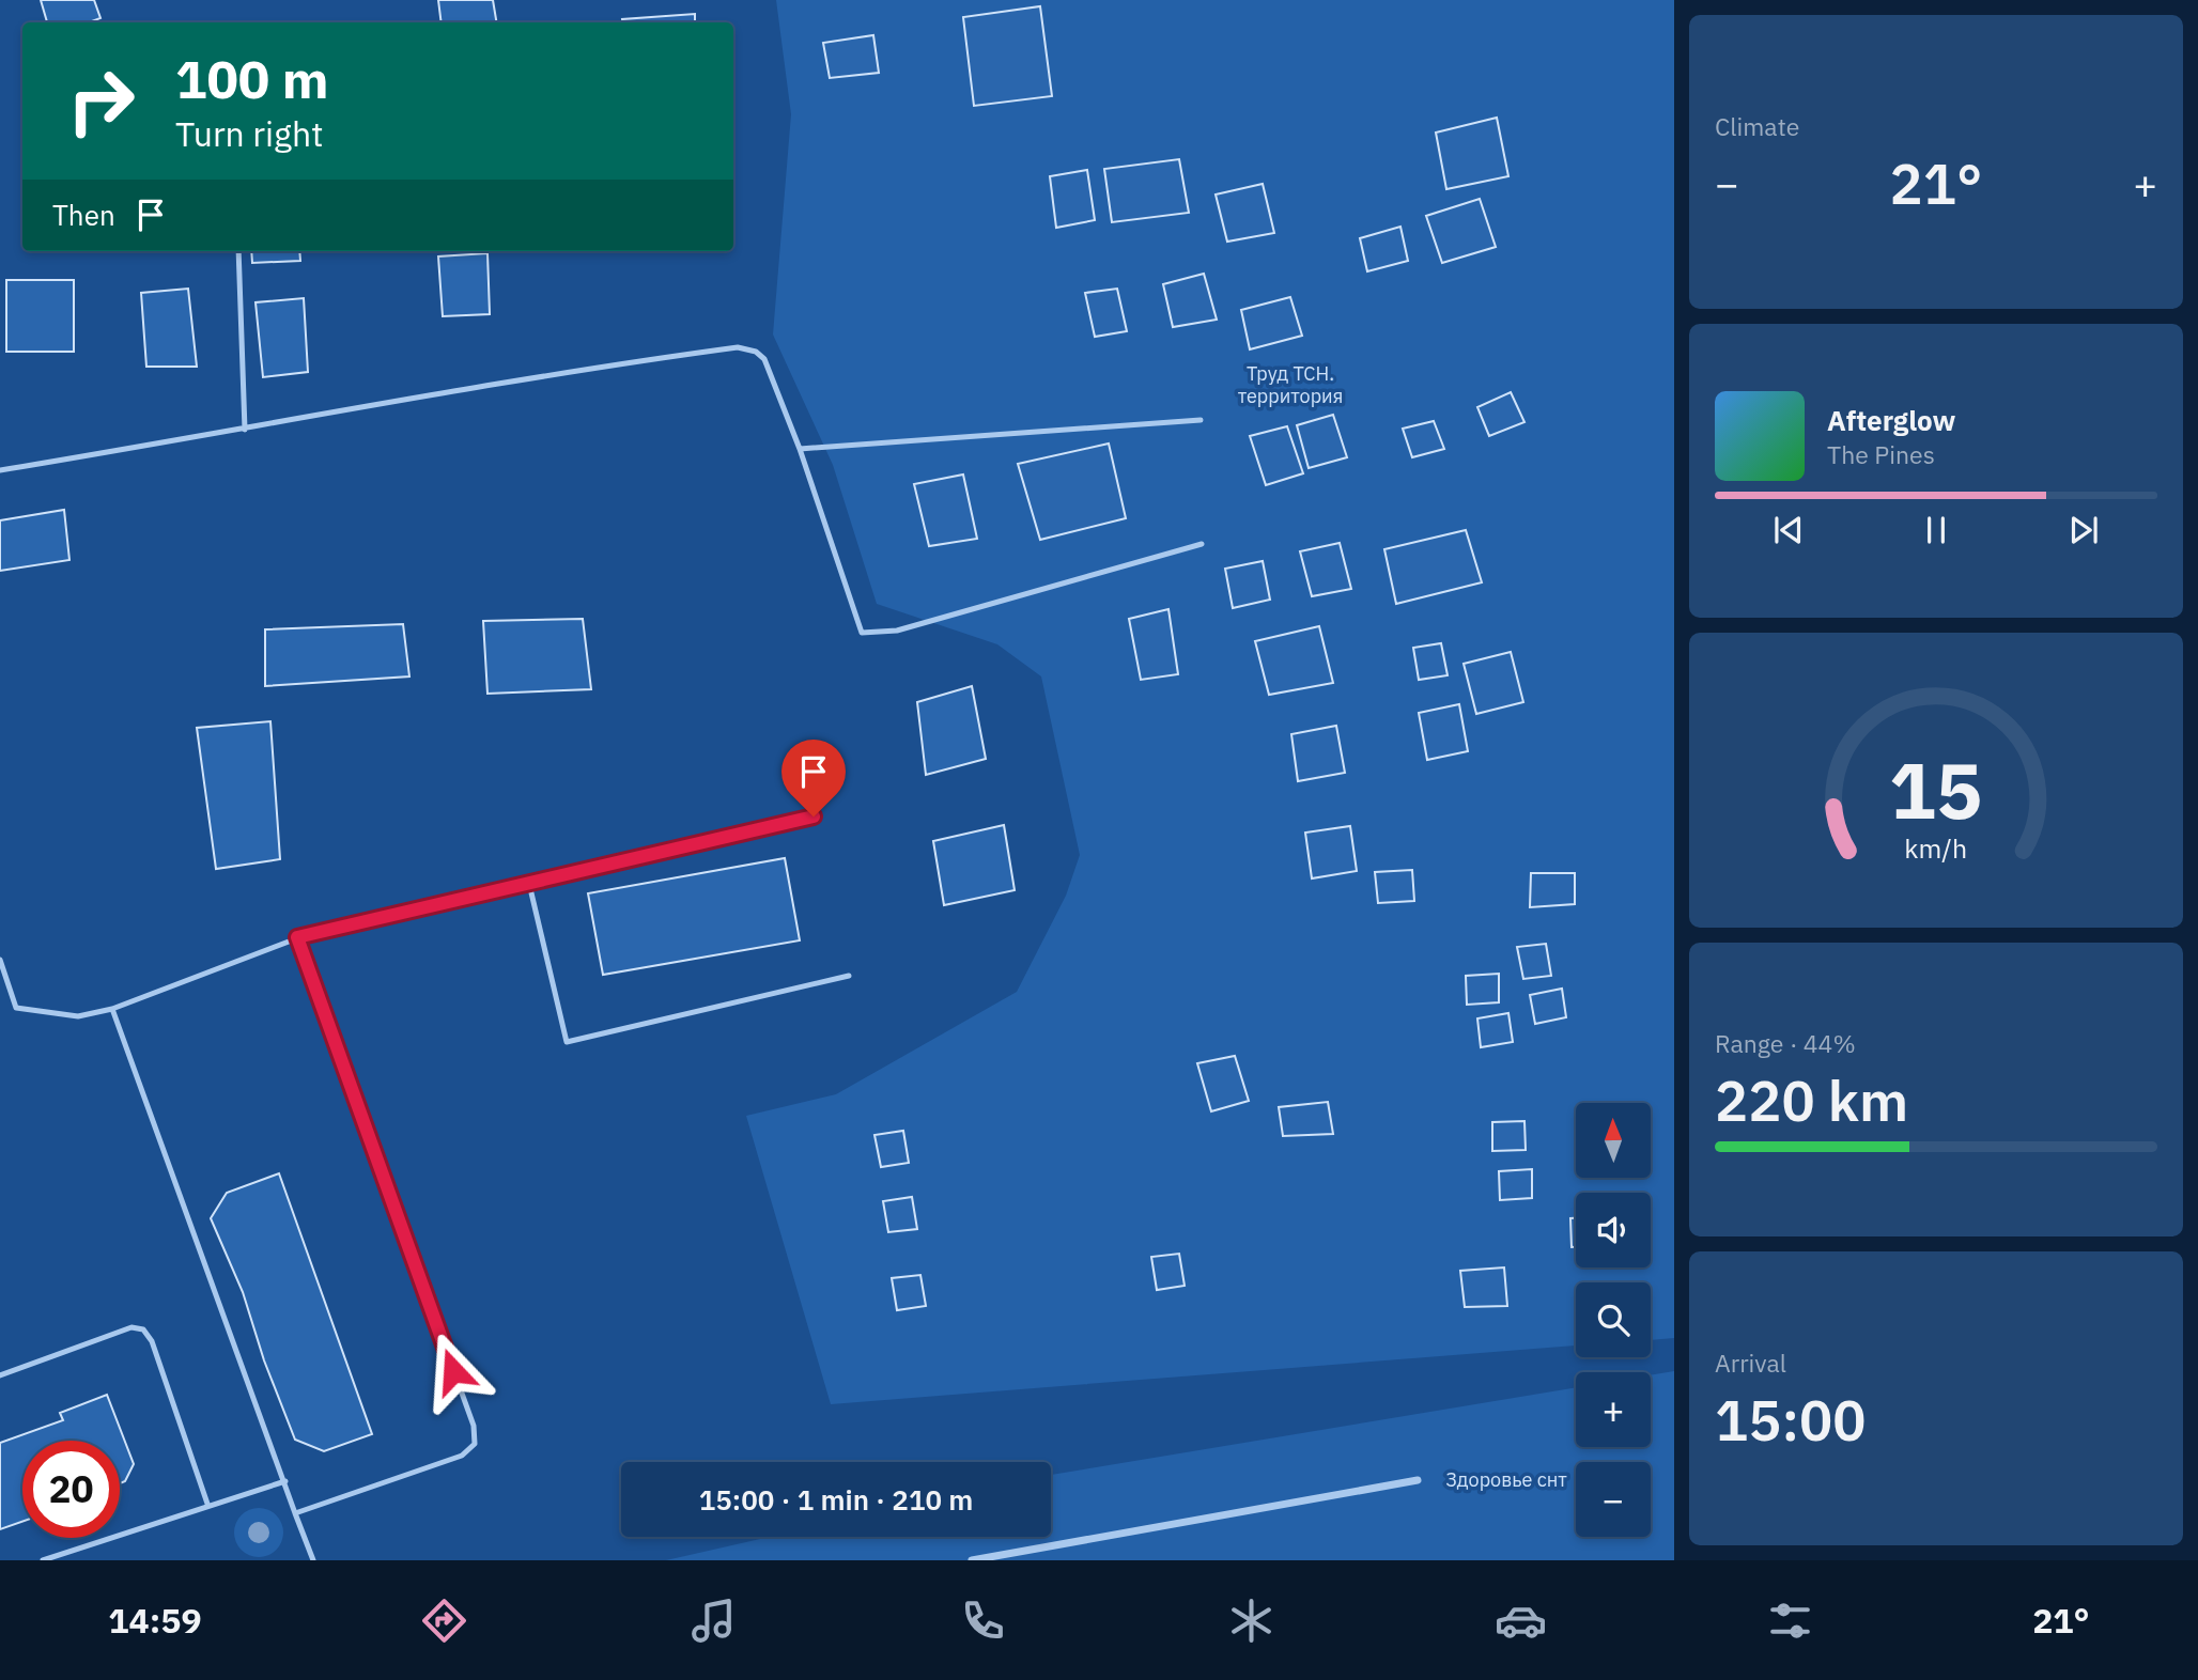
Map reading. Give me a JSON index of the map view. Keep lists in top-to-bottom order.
{
  "parks": ["Труд ТСН. территория", "Здоровье снт"],
  "north": "top",
  "page": {
    "tile": [
      "Climate",
      ["Range · 44%", "220 km"],
      ["Arrival", "15:00"]
    ],
    "turn": ["100 m", "Turn right"],
    "heat": ["−", "21°", "+"],
    "then": "Then",
    "song": ["Afterglow", "The Pines"],
    "map_buttons": ["+", "−"],
    "limit": "20",
    "trip": "15:00 · 1 min · 210 m",
    "tabs": ["14:59", "21°"],
    "gauge": ["15", "km/h"]
  }
}
